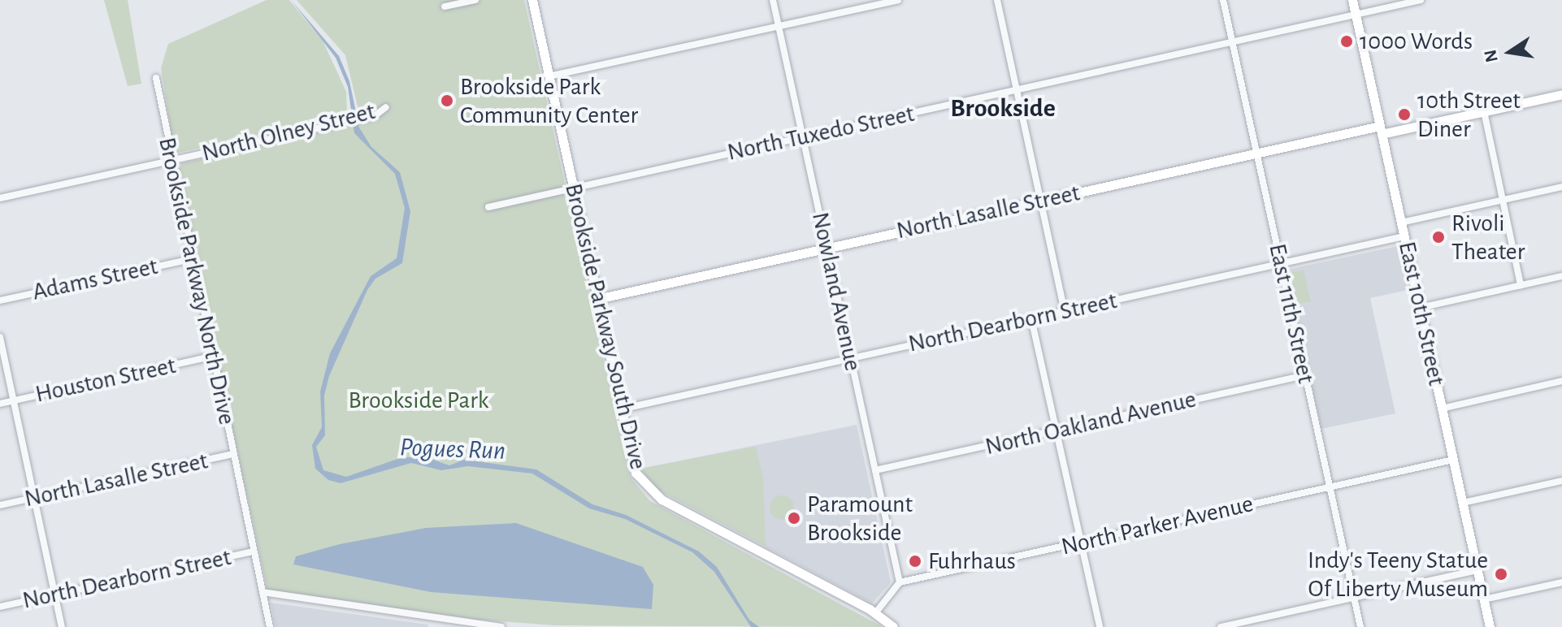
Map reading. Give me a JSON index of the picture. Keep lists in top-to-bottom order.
{
  "streets": {
    "main road": ["North Lasalle Street", "East 10th Street", "Brookside Parkway South Drive"],
    "street": [
      "North Olney Street",
      "North Tuxedo Street",
      "Adams Street",
      "Brookside Parkway North Drive",
      "Nowland Avenue",
      "East 11th Street",
      "North Dearborn Street",
      "Houston Street",
      "North Oakland Avenue",
      "North Parker Avenue"
    ]
  },
  "crossings": [
    ["North Olney Street", "Brookside Parkway North Drive"],
    ["North Tuxedo Street", "Nowland Avenue"],
    ["North Tuxedo Street", "East 11th Street"],
    ["North Tuxedo Street", "East 10th Street"],
    ["North Tuxedo Street", "Brookside Parkway South Drive"],
    ["North Lasalle Street", "Brookside Parkway North Drive"],
    ["North Lasalle Street", "Nowland Avenue"],
    ["North Lasalle Street", "East 11th Street"],
    ["North Lasalle Street", "East 10th Street"],
    ["North Lasalle Street", "Brookside Parkway South Drive"],
    ["Adams Street", "Brookside Parkway North Drive"],
    ["Brookside Parkway North Drive", "North Dearborn Street"],
    ["Brookside Parkway North Drive", "Houston Street"],
    ["Nowland Avenue", "North Dearborn Street"],
    ["Nowland Avenue", "North Oakland Avenue"],
    ["Nowland Avenue", "North Parker Avenue"],
    ["East 11th Street", "North Dearborn Street"],
    ["East 11th Street", "North Oakland Avenue"],
    ["East 11th Street", "North Parker Avenue"],
    ["East 10th Street", "North Dearborn Street"],
    ["East 10th Street", "North Parker Avenue"],
    ["North Dearborn Street", "Brookside Parkway South Drive"]
  ],
  "districts": ["Brookside"],
  "water": ["Pogues Run"],
  "parks": ["Brookside Park"],
  "places": [
    "1000 Words",
    "Brookside Park Community Center",
    "10th Street Diner",
    "Rivoli Theater",
    "Paramount Brookside",
    "Fuhrhaus",
    "Indy's Teeny Statue Of Liberty Museum"
  ],
  "north": "left"
}
